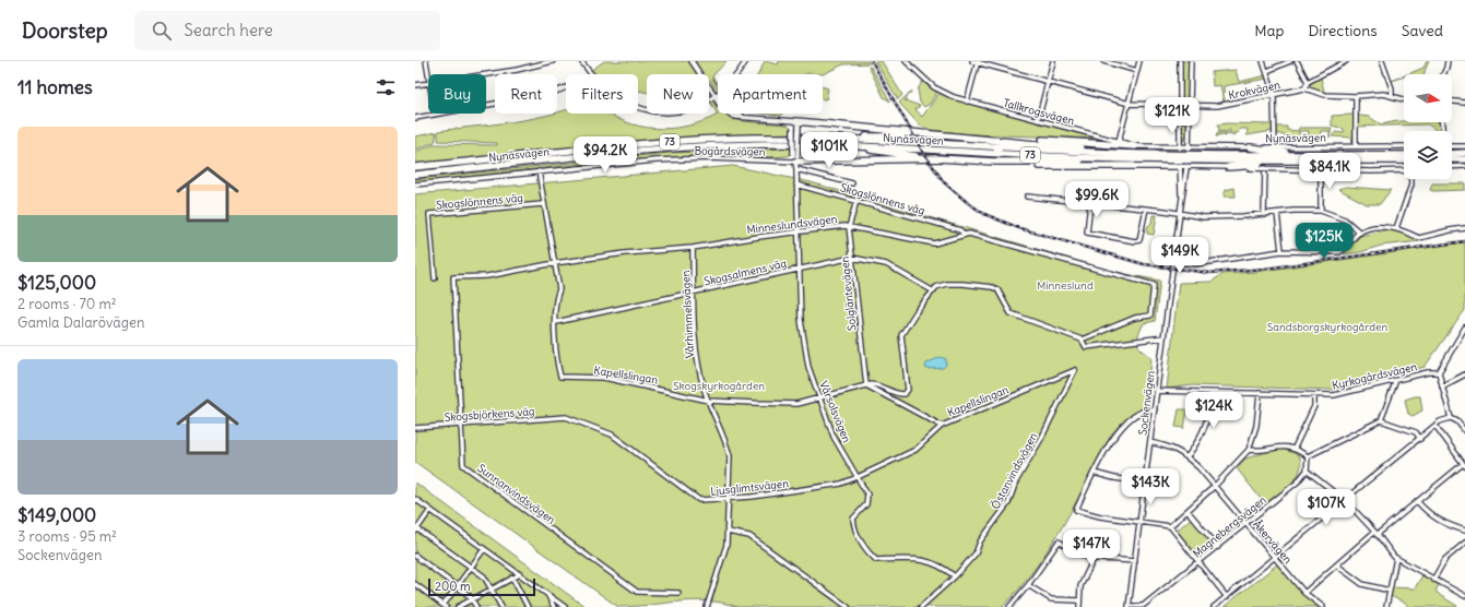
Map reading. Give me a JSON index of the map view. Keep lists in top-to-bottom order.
{
  "streets": {
    "highway": ["Nynäsvägen", "73"],
    "street": [
      "Krokvägen",
      "Tallkrogsvägen",
      "Bogårdsvägen",
      "Skogslönnens väg",
      "Minneslundsvägen",
      "Skogsalmens väg",
      "Solgläntevägen",
      "Vårhimmelsvägen",
      "Kapellslingan",
      "Kyrkogårdsvägen",
      "Sockenvägen",
      "Vårsolsvägen",
      "Skogsbjörkens väg",
      "Östanvindsvägen",
      "Ljusglimtsvägen",
      "Sunnanvindsvägen",
      "Magnebergsvägen",
      "Åkervägen"
    ]
  },
  "crossings": [
    ["Krokvägen", "Sockenvägen"],
    ["Tallkrogsvägen", "Nynäsvägen"],
    ["Tallkrogsvägen", "Sockenvägen"],
    ["Nynäsvägen", "Sockenvägen"],
    ["Bogårdsvägen", "Kapellslingan"],
    ["Skogslönnens väg", "Minneslundsvägen"],
    ["Skogslönnens väg", "Solgläntevägen"],
    ["Skogslönnens väg", "Kapellslingan"],
    ["Skogslönnens väg", "Vårsolsvägen"],
    ["Minneslundsvägen", "Solgläntevägen"],
    ["Minneslundsvägen", "Vårhimmelsvägen"],
    ["Minneslundsvägen", "Kapellslingan"],
    ["Minneslundsvägen", "Vårsolsvägen"],
    ["Minneslundsvägen", "Sunnanvindsvägen"],
    ["Skogsalmens väg", "Solgläntevägen"],
    ["Skogsalmens väg", "Vårhimmelsvägen"],
    ["Skogsalmens väg", "Kapellslingan"],
    ["Skogsalmens väg", "Vårsolsvägen"],
    ["Solgläntevägen", "Kapellslingan"],
    ["Vårhimmelsvägen", "Kapellslingan"],
    ["Vårhimmelsvägen", "Ljusglimtsvägen"],
    ["Kapellslingan", "Vårsolsvägen"],
    ["Kapellslingan", "Östanvindsvägen"],
    ["Kapellslingan", "Ljusglimtsvägen"],
    ["Kyrkogårdsvägen", "Sockenvägen"],
    ["Sockenvägen", "Magnebergsvägen"],
    ["Sockenvägen", "Åkervägen"],
    ["Vårsolsvägen", "Östanvindsvägen"],
    ["Vårsolsvägen", "Ljusglimtsvägen"],
    ["Skogsbjörkens väg", "Ljusglimtsvägen"],
    ["Skogsbjörkens väg", "Sunnanvindsvägen"],
    ["Magnebergsvägen", "Åkervägen"]
  ],
  "parks": ["Minneslund", "Sandsborgskyrkogården", "Skogskyrkogården"],
  "scale_bar": "200 m",
  "north": "right",
  "page": {
    "header": "Doorstep",
    "search": "Search here",
    "nav": ["Map", "Directions", "Saved"],
    "heading": "11 homes",
    "chip": [
      "Buy",
      "Rent",
      "Filters",
      "New",
      "Apartment"
    ],
    "price": [
      "$121K",
      "$101K",
      "$94.2K",
      "$84.1K",
      "$99.6K",
      "$125K",
      "$149K",
      "$124K",
      "$143K",
      "$107K",
      "$147K"
    ],
    "list": [
      {
        "name": "$125,000",
        "note": "2 rooms · 70 m² · Gamla Dalarövägen"
      },
      {
        "name": "$149,000",
        "note": "3 rooms · 95 m² · Sockenvägen"
      }
    ],
    "scale": "200 m"
  }
}
